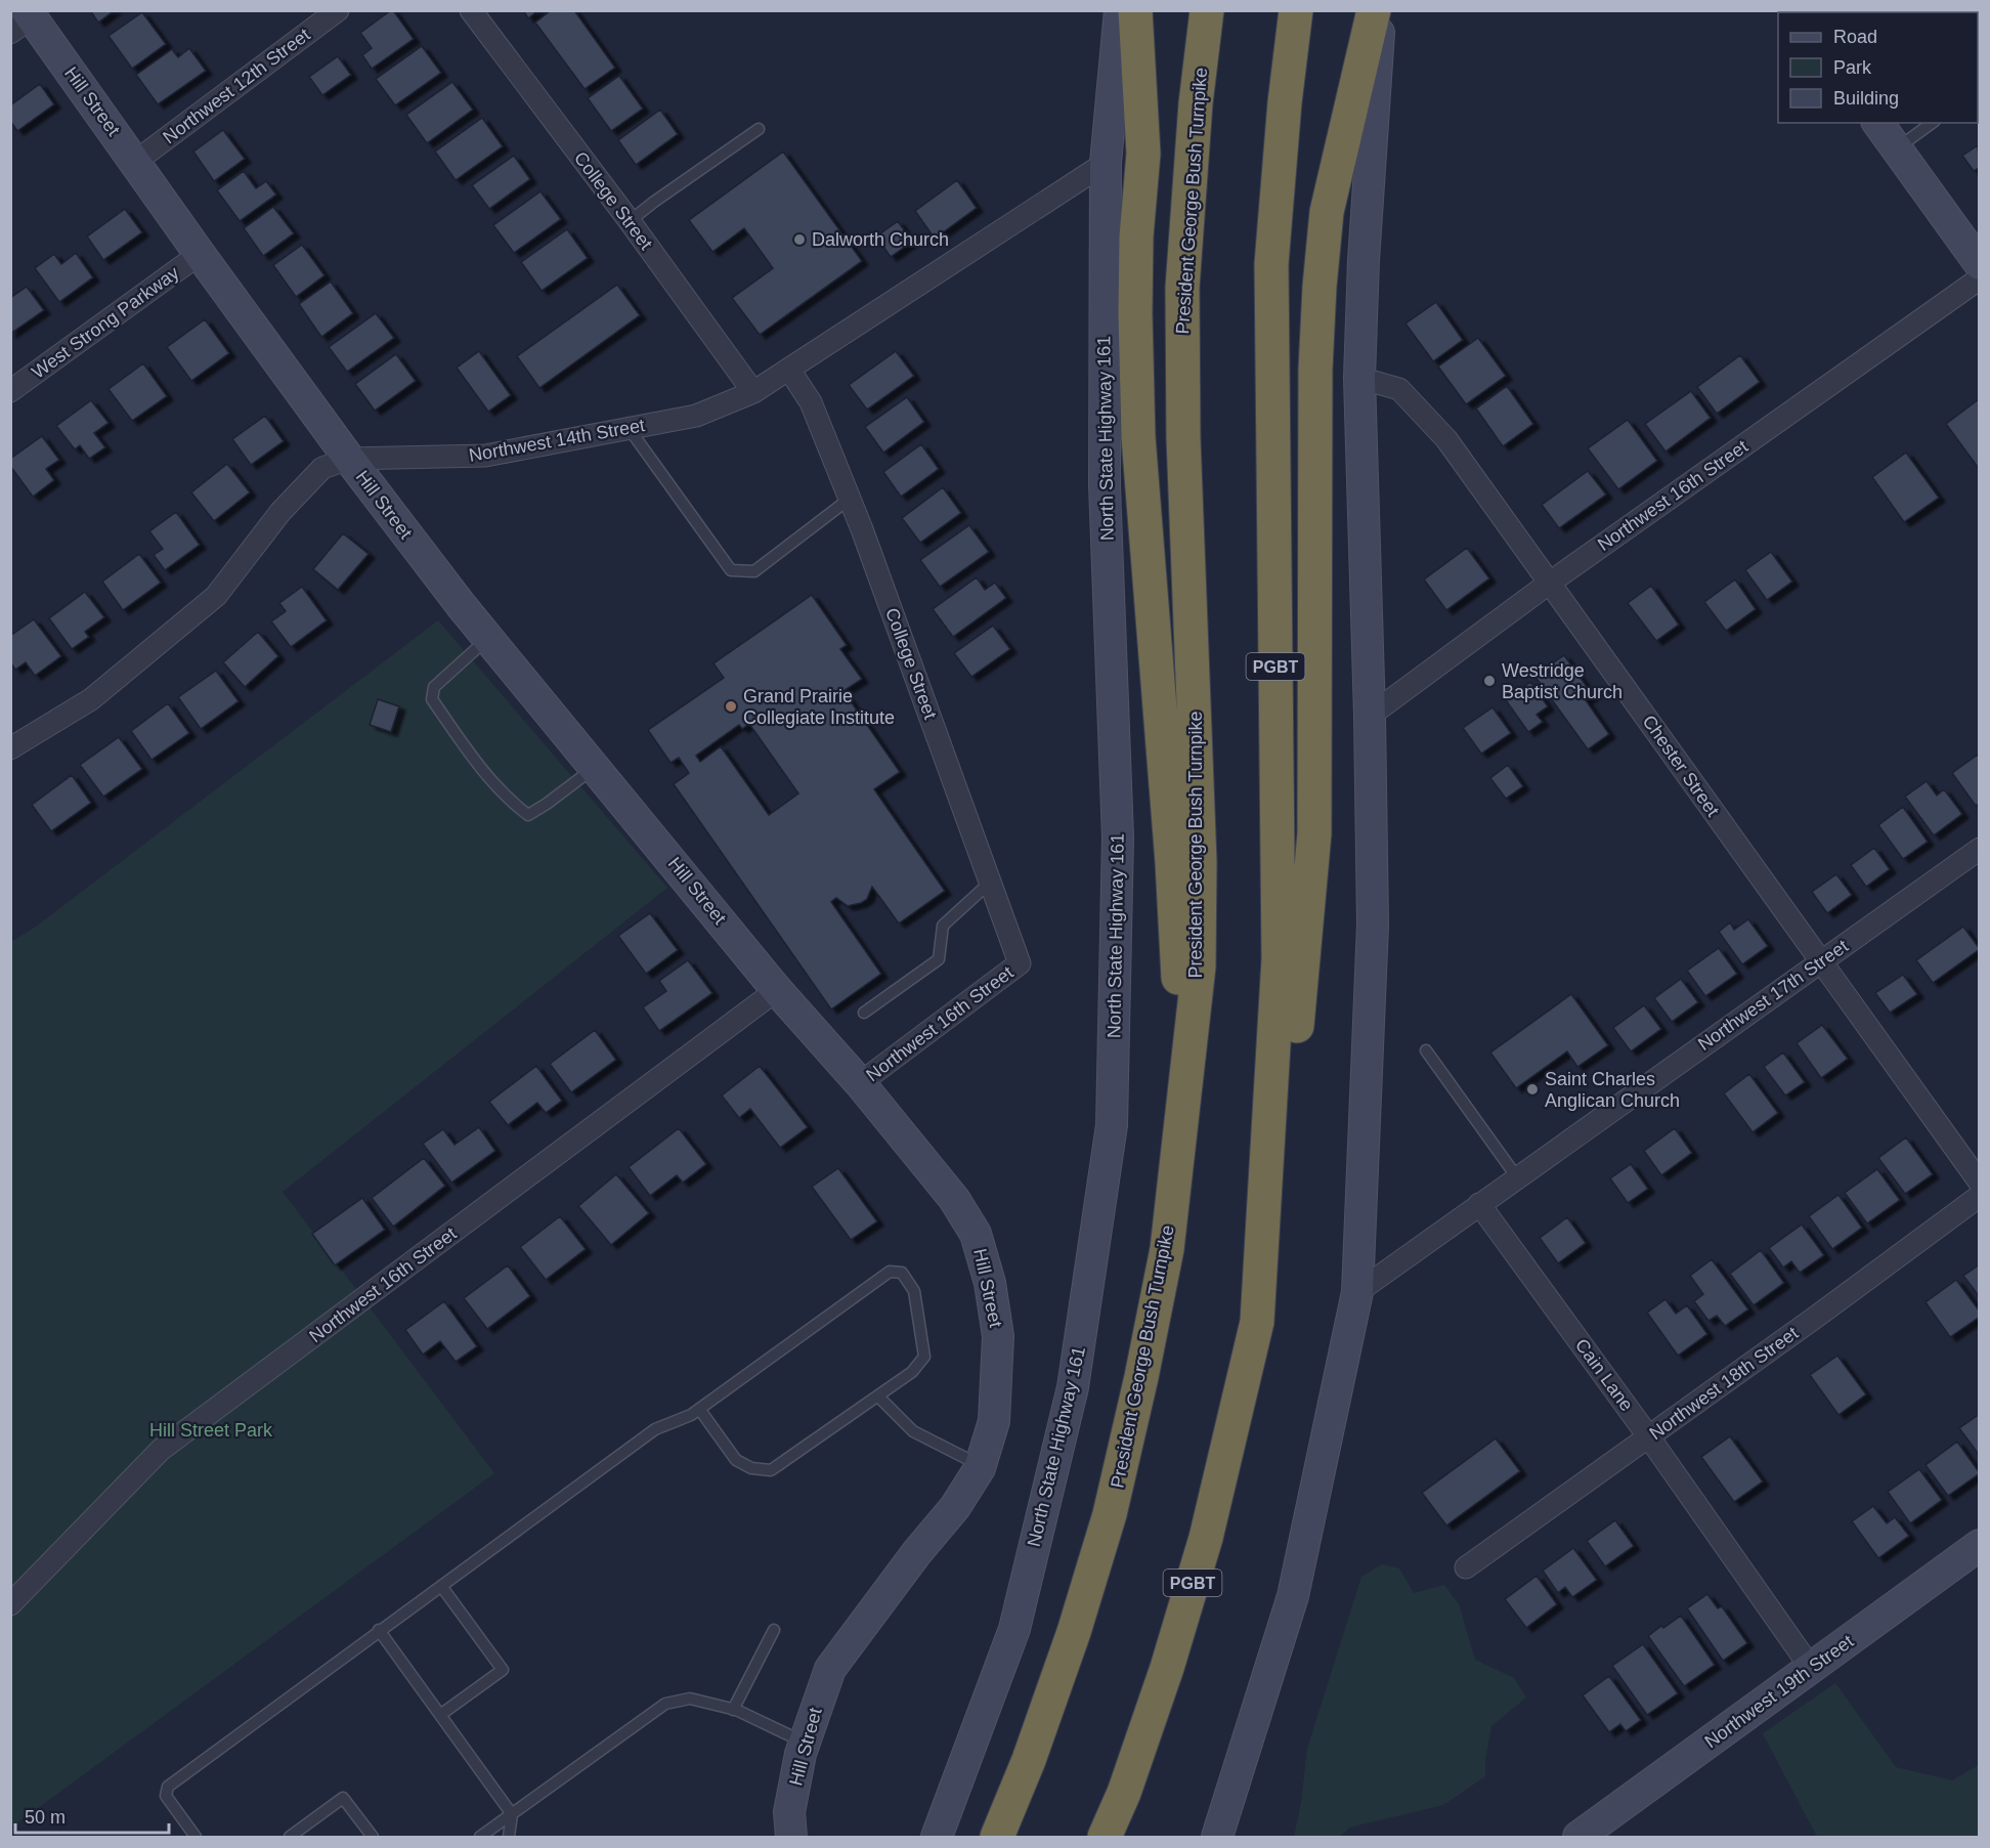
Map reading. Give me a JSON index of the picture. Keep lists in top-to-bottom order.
{
  "streets": {
    "highway": ["President George Bush Turnpike", "PGBT"],
    "main road": ["Hill Street", "North State Highway 161", "Northwest 19th Street"],
    "street": [
      "Northwest 12th Street",
      "College Street",
      "West Strong Parkway",
      "Northwest 14th Street",
      "Northwest 16th Street",
      "Chester Street",
      "Northwest 17th Street",
      "Cain Lane",
      "Northwest 18th Street"
    ]
  },
  "crossings": [
    ["Northwest 12th Street", "Hill Street"],
    ["Hill Street", "West Strong Parkway"],
    ["Hill Street", "Northwest 14th Street"],
    ["Hill Street", "Northwest 16th Street"],
    ["College Street", "Northwest 14th Street"],
    ["College Street", "Northwest 16th Street"],
    ["North State Highway 161", "Northwest 14th Street"],
    ["Northwest 16th Street", "Chester Street"],
    ["Chester Street", "Northwest 17th Street"],
    ["Northwest 17th Street", "Cain Lane"],
    ["Cain Lane", "Northwest 18th Street"],
    ["Cain Lane", "Northwest 19th Street"]
  ],
  "parks": ["Hill Street Park"],
  "places": [
    "Dalworth Church",
    "Westridge Baptist Church",
    "Grand Prairie Collegiate Institute",
    "Saint Charles Anglican Church"
  ],
  "legend": ["Road", "Park", "Building"],
  "scale_bar": "50 m"
}
